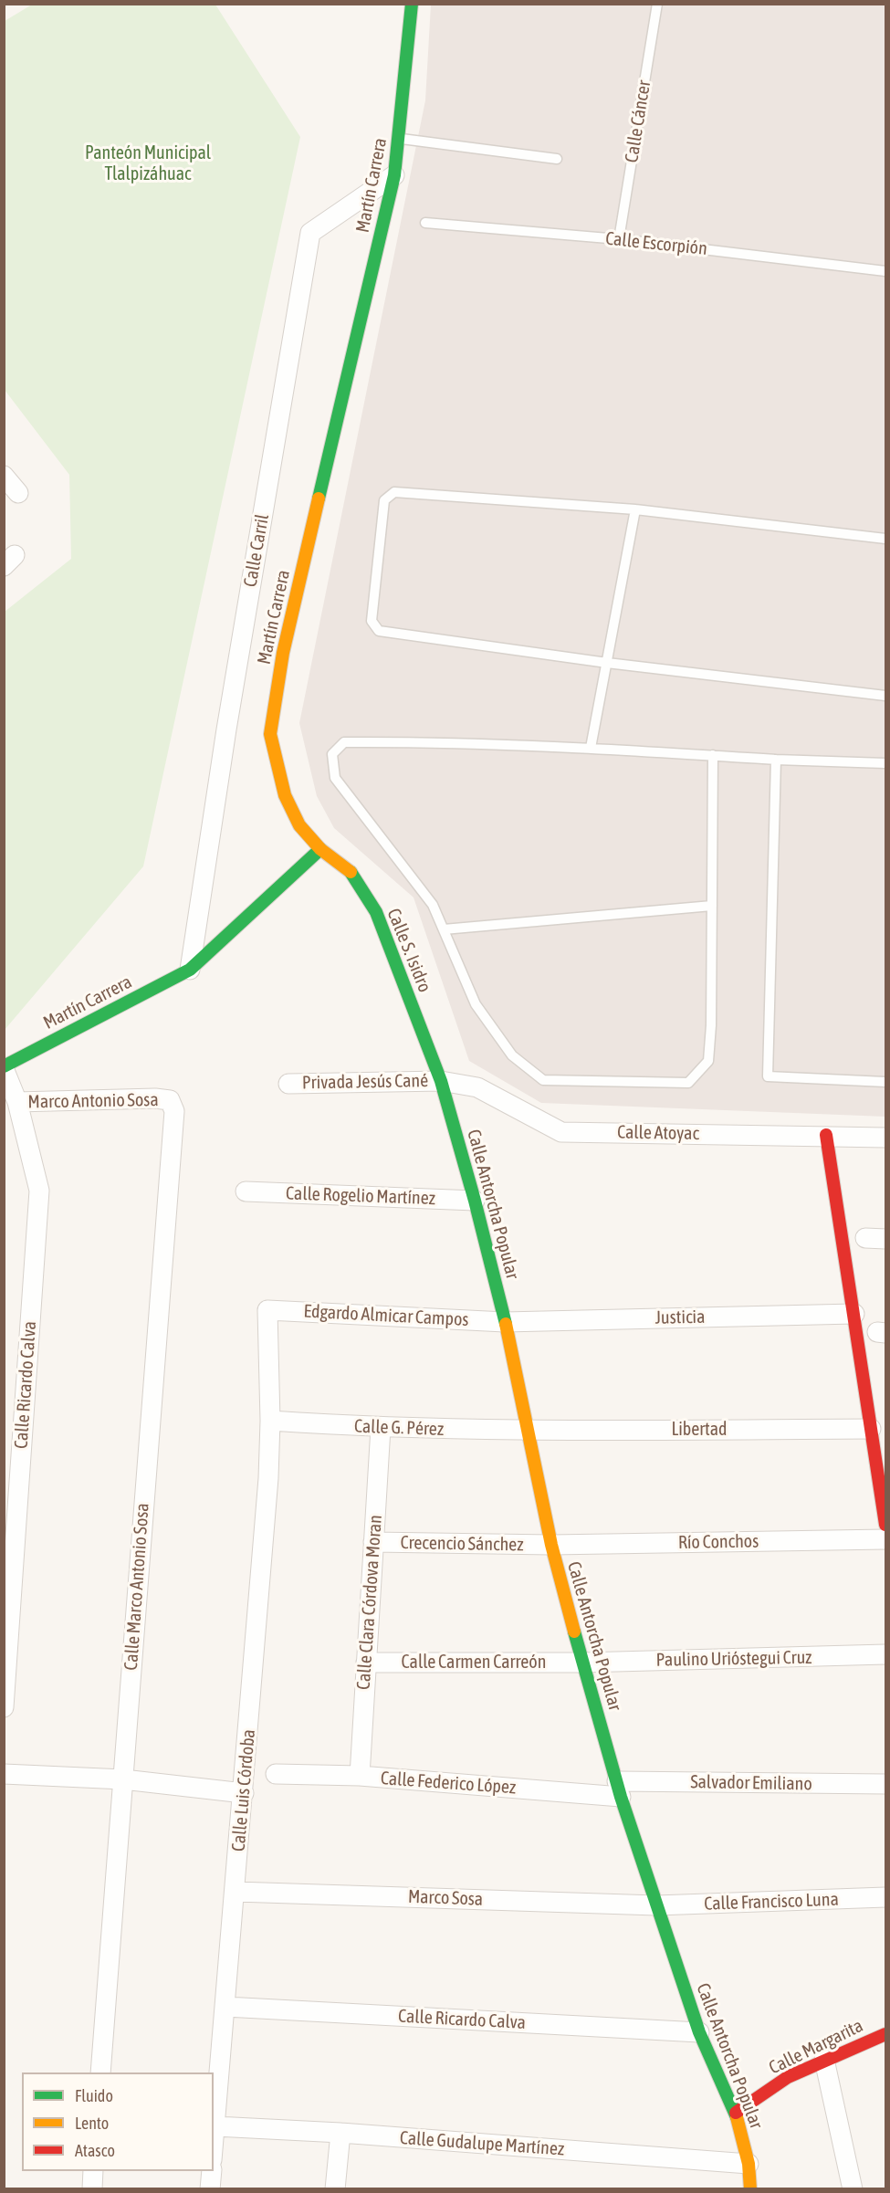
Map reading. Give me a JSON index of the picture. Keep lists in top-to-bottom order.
{
  "streets": {
    "main road": [
      "Martín Carrera",
      "Calle S. Isidro",
      "Calle Antorcha Popular",
      "Calle Margarita"
    ],
    "street": [
      "Calle Carril",
      "Privada Jesús Cané",
      "Marco Antonio Sosa",
      "Calle Atoyac",
      "Calle Rogelio Martínez",
      "Edgardo Almicar Campos",
      "Justicia",
      "Calle Ricardo Calva",
      "Calle G. Pérez",
      "Libertad",
      "Río Conchos",
      "Crecencio Sánchez",
      "Calle Marco Antonio Sosa",
      "Calle Clara Córdova Moran",
      "Paulino Urióstegui Cruz",
      "Calle Carmen Carreón",
      "Calle Federico López",
      "Salvador Emiliano",
      "Calle Luis Córdoba",
      "Marco Sosa",
      "Calle Francisco Luna",
      "Calle Gudalupe Martínez"
    ],
    "lane": ["Calle Cáncer", "Calle Escorpión"]
  },
  "crossings": [
    ["Calle Cáncer", "Calle Escorpión"],
    ["Martín Carrera", "Calle Carril"],
    ["Martín Carrera", "Calle S. Isidro"],
    ["Martín Carrera", "Calle Ricardo Calva"],
    ["Calle S. Isidro", "Privada Jesús Cané"],
    ["Calle S. Isidro", "Calle Atoyac"],
    ["Calle S. Isidro", "Calle Antorcha Popular"],
    ["Privada Jesús Cané", "Calle Atoyac"],
    ["Privada Jesús Cané", "Calle Antorcha Popular"],
    ["Marco Antonio Sosa", "Calle Ricardo Calva"],
    ["Marco Antonio Sosa", "Calle Marco Antonio Sosa"],
    ["Calle Atoyac", "Calle Antorcha Popular"],
    ["Calle Rogelio Martínez", "Calle Antorcha Popular"],
    ["Calle Antorcha Popular", "Edgardo Almicar Campos"],
    ["Calle Antorcha Popular", "Justicia"],
    ["Calle Antorcha Popular", "Calle Ricardo Calva"],
    ["Calle Antorcha Popular", "Calle G. Pérez"],
    ["Calle Antorcha Popular", "Libertad"],
    ["Calle Antorcha Popular", "Río Conchos"],
    ["Calle Antorcha Popular", "Crecencio Sánchez"],
    ["Calle Antorcha Popular", "Paulino Urióstegui Cruz"],
    ["Calle Antorcha Popular", "Calle Carmen Carreón"],
    ["Calle Antorcha Popular", "Calle Federico López"],
    ["Calle Antorcha Popular", "Salvador Emiliano"],
    ["Calle Antorcha Popular", "Marco Sosa"],
    ["Calle Antorcha Popular", "Calle Francisco Luna"],
    ["Calle Antorcha Popular", "Calle Margarita"],
    ["Calle Antorcha Popular", "Calle Gudalupe Martínez"],
    ["Edgardo Almicar Campos", "Justicia"],
    ["Edgardo Almicar Campos", "Calle Luis Córdoba"],
    ["Calle Ricardo Calva", "Calle Luis Córdoba"],
    ["Calle G. Pérez", "Libertad"],
    ["Calle G. Pérez", "Calle Clara Córdova Moran"],
    ["Calle G. Pérez", "Calle Luis Córdoba"],
    ["Río Conchos", "Crecencio Sánchez"],
    ["Crecencio Sánchez", "Calle Clara Córdova Moran"],
    ["Calle Clara Córdova Moran", "Calle Carmen Carreón"],
    ["Calle Clara Córdova Moran", "Calle Federico López"],
    ["Paulino Urióstegui Cruz", "Calle Carmen Carreón"],
    ["Calle Federico López", "Salvador Emiliano"],
    ["Calle Luis Córdoba", "Marco Sosa"],
    ["Calle Luis Córdoba", "Calle Gudalupe Martínez"],
    ["Marco Sosa", "Calle Francisco Luna"]
  ],
  "parks": ["Panteón Municipal Tlalpizáhuac"],
  "legend": ["Fluido", "Lento", "Atasco"]
}
